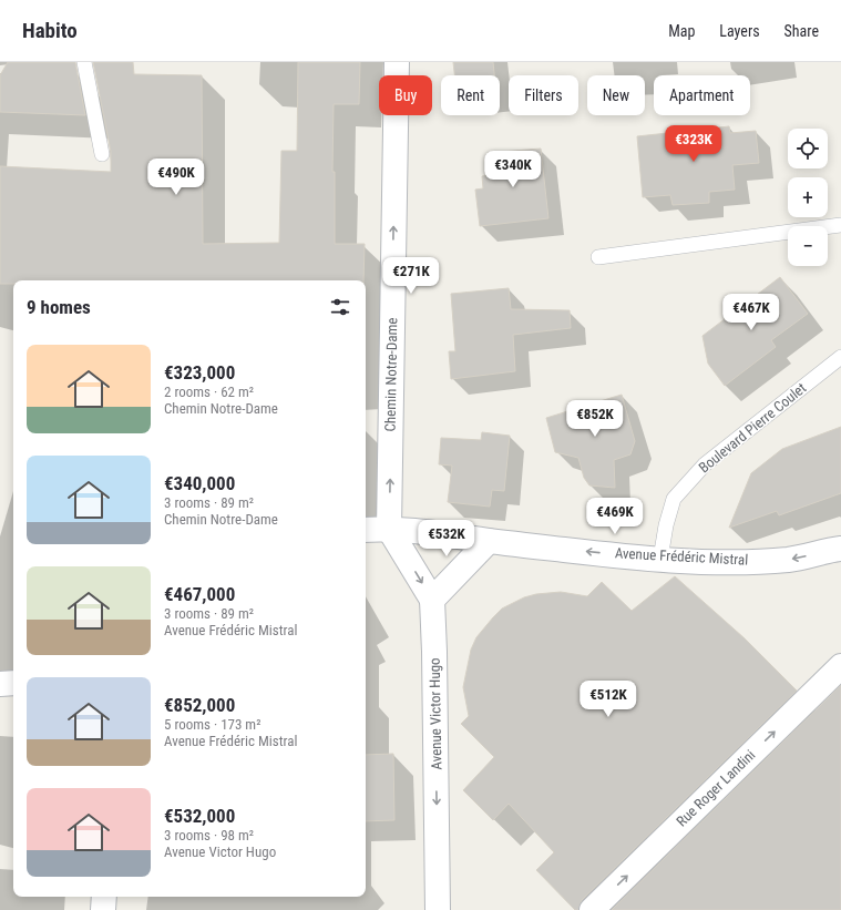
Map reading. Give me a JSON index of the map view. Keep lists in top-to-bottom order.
{
  "streets": {
    "street": [
      "Chemin Notre-Dame",
      "Avenue Frédéric Mistral",
      "Avenue Victor Hugo",
      "Rue Roger Landini"
    ],
    "lane": ["Boulevard Pierre Coulet"]
  },
  "crossings": [
    ["Chemin Notre-Dame", "Avenue Frédéric Mistral"],
    ["Boulevard Pierre Coulet", "Avenue Frédéric Mistral"]
  ],
  "one_way": [
    "Chemin Notre-Dame",
    "Avenue Frédéric Mistral",
    "Avenue Victor Hugo",
    "Rue Roger Landini"
  ],
  "page": {
    "header": "Habito",
    "nav": ["Map", "Layers", "Share"],
    "chip": [
      "Buy",
      "Rent",
      "Filters",
      "New",
      "Apartment"
    ],
    "price": [
      "€323K",
      "€340K",
      "€490K",
      "€271K",
      "€467K",
      "€852K",
      "€469K",
      "€532K",
      "€512K"
    ],
    "map_buttons": ["+", "−"],
    "heading": "9 homes",
    "list": [
      {
        "name": "€323,000",
        "note": "2 rooms · 62 m² · Chemin Notre-Dame"
      },
      {
        "name": "€340,000",
        "note": "3 rooms · 89 m² · Chemin Notre-Dame"
      },
      {
        "name": "€467,000",
        "note": "3 rooms · 89 m² · Avenue Frédéric Mistral"
      },
      {
        "name": "€852,000",
        "note": "5 rooms · 173 m² · Avenue Frédéric Mistral"
      },
      {
        "name": "€532,000",
        "note": "3 rooms · 98 m² · Avenue Victor Hugo"
      }
    ]
  }
}
